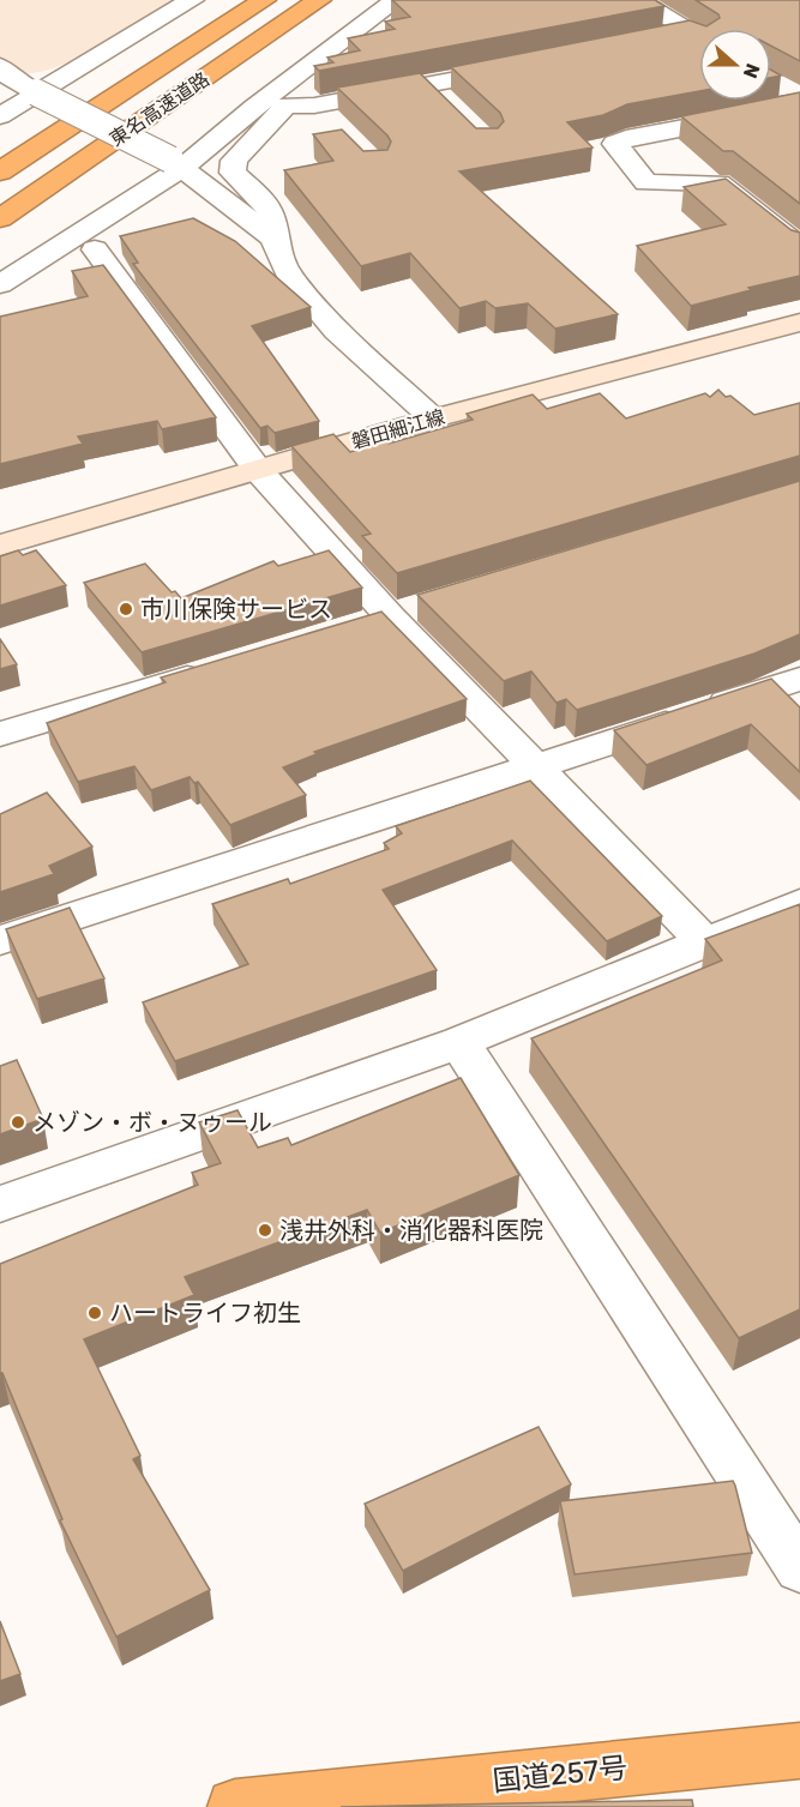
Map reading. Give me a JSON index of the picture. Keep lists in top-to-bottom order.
{
  "streets": {
    "highway": ["東名高速道路", "国道257号"],
    "main road": ["磐田細江線"]
  },
  "places": [
    "市川保険サービス",
    "メゾン・ボ・ヌゥール",
    "浅井外科・消化器科医院",
    "ハートライフ初生"
  ],
  "north": "right"
}
